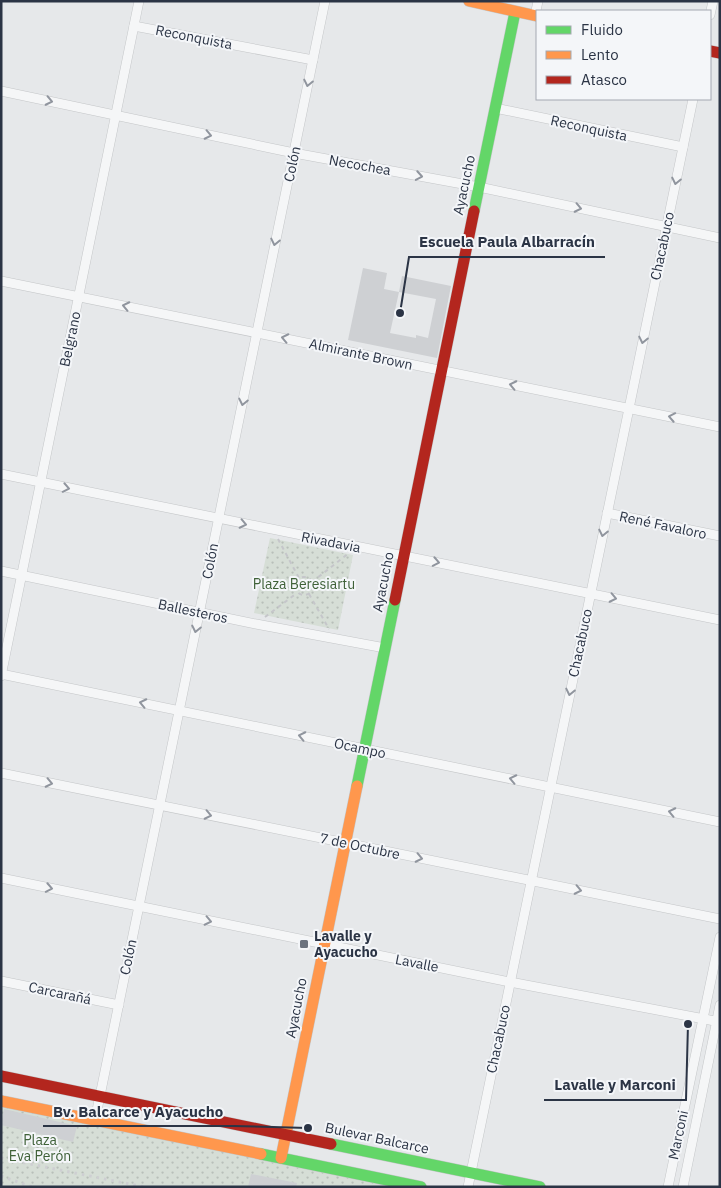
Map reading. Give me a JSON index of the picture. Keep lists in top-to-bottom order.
{
  "streets": {
    "street": [
      "Reconquista",
      "Colón",
      "Necochea",
      "Ayacucho",
      "Chacabuco",
      "Belgrano",
      "Almirante Brown",
      "René Favaloro",
      "Rivadavia",
      "Ballesteros",
      "Ocampo",
      "7 de Octubre",
      "Lavalle",
      "Carcarañá",
      "Marconi",
      "Bulevar Balcarce"
    ]
  },
  "crossings": [
    ["Reconquista", "Colón"],
    ["Reconquista", "Ayacucho"],
    ["Reconquista", "Chacabuco"],
    ["Reconquista", "Belgrano"],
    ["Colón", "Necochea"],
    ["Colón", "Almirante Brown"],
    ["Colón", "Rivadavia"],
    ["Colón", "Ballesteros"],
    ["Colón", "Ocampo"],
    ["Colón", "7 de Octubre"],
    ["Colón", "Lavalle"],
    ["Colón", "Carcarañá"],
    ["Colón", "Bulevar Balcarce"],
    ["Necochea", "Ayacucho"],
    ["Necochea", "Chacabuco"],
    ["Necochea", "Belgrano"],
    ["Ayacucho", "Almirante Brown"],
    ["Ayacucho", "Rivadavia"],
    ["Ayacucho", "Ballesteros"],
    ["Ayacucho", "Ocampo"],
    ["Ayacucho", "7 de Octubre"],
    ["Ayacucho", "Lavalle"],
    ["Ayacucho", "Bulevar Balcarce"],
    ["Chacabuco", "Almirante Brown"],
    ["Chacabuco", "René Favaloro"],
    ["Chacabuco", "Rivadavia"],
    ["Chacabuco", "Ocampo"],
    ["Chacabuco", "7 de Octubre"],
    ["Chacabuco", "Lavalle"],
    ["Chacabuco", "Bulevar Balcarce"],
    ["Belgrano", "Almirante Brown"],
    ["Belgrano", "Rivadavia"],
    ["Belgrano", "Ballesteros"],
    ["Belgrano", "Ocampo"],
    ["Lavalle", "Marconi"]
  ],
  "one_way": [
    "Colón",
    "Necochea",
    "Chacabuco",
    "Almirante Brown",
    "Rivadavia",
    "Ocampo",
    "7 de Octubre",
    "Lavalle"
  ],
  "parks": ["Plaza Beresiartu", "Plaza Eva Perón"],
  "places": {
    "other": ["Escuela Paula Albarracín", "Lavalle y Marconi", "Bv. Balcarce y Ayacucho"],
    "transit": ["Lavalle y Ayacucho"]
  },
  "legend": ["Fluido", "Lento", "Atasco"]
}
